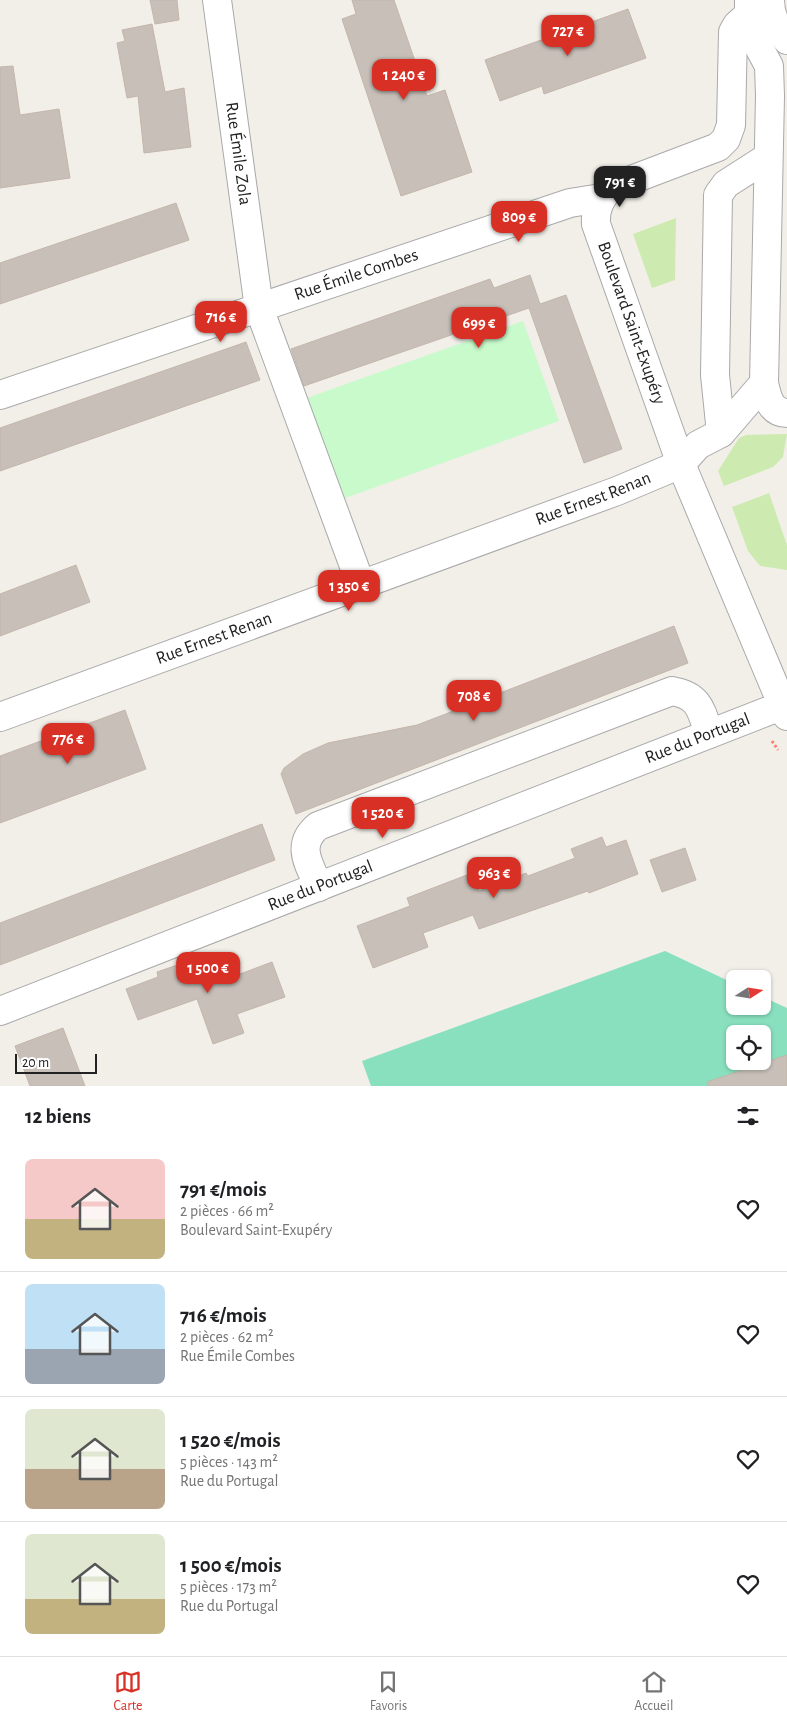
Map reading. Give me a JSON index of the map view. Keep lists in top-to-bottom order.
{
  "streets": {
    "street": [
      "Rue Émile Zola",
      "Rue Émile Combes",
      "Boulevard Saint-Exupéry",
      "Rue Ernest Renan",
      "Rue du Portugal"
    ]
  },
  "crossings": [
    ["Rue Émile Zola", "Rue Émile Combes"],
    ["Rue Émile Zola", "Rue Ernest Renan"],
    ["Rue Émile Combes", "Boulevard Saint-Exupéry"],
    ["Boulevard Saint-Exupéry", "Rue Ernest Renan"],
    ["Boulevard Saint-Exupéry", "Rue du Portugal"]
  ],
  "scale_bar": "20 m",
  "north": "right",
  "page": {
    "price": [
      "727 €",
      "1 240 €",
      "791 €",
      "809 €",
      "716 €",
      "699 €",
      "1 350 €",
      "708 €",
      "776 €",
      "1 520 €",
      "963 €",
      "1 500 €"
    ],
    "scale": "20 m",
    "heading": "12 biens",
    "list": [
      {
        "name": "791 €/mois",
        "note": "2 pièces · 66 m² · Boulevard Saint-Exupéry"
      },
      {
        "name": "716 €/mois",
        "note": "2 pièces · 62 m² · Rue Émile Combes"
      },
      {
        "name": "1 520 €/mois",
        "note": "5 pièces · 143 m² · Rue du Portugal"
      },
      {
        "name": "1 500 €/mois",
        "note": "5 pièces · 173 m² · Rue du Portugal"
      }
    ],
    "tabs": ["Carte", "Favoris", "Accueil"]
  }
}
